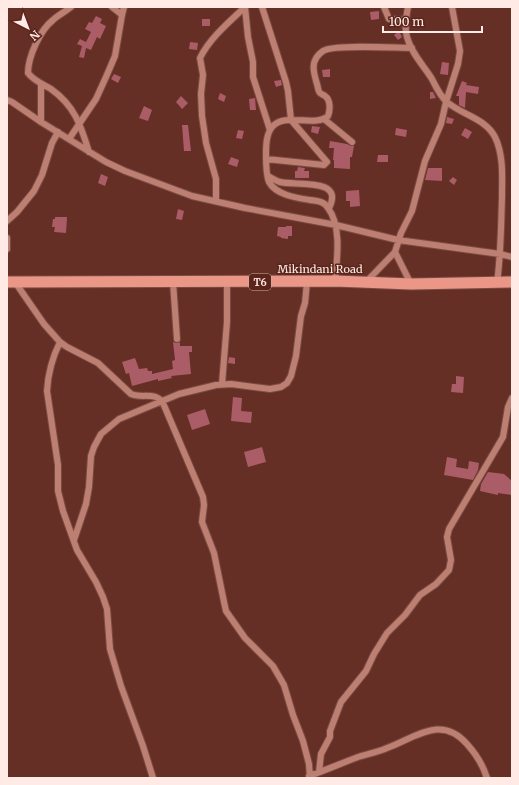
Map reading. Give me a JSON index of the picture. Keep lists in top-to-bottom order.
{
  "streets": {
    "highway": ["Mikindani Road", "T6"]
  },
  "scale_bar": "100 m",
  "north": "bottom right"
}
